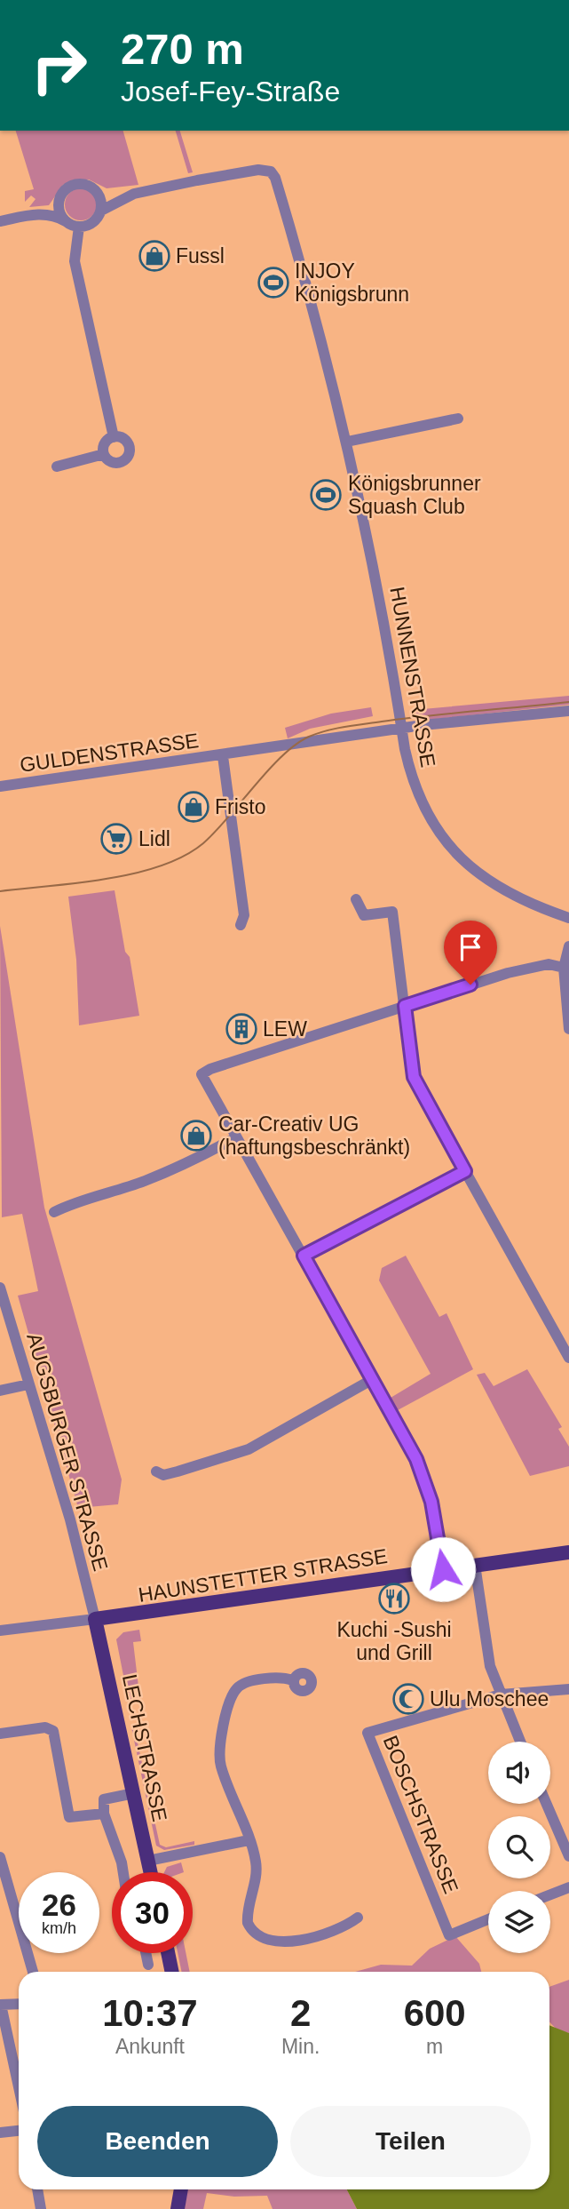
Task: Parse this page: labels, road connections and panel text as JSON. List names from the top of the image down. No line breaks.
{"streets":{"main road":["HAUNSTETTER STRASSE","LECHSTRASSE"],"street":["HUNNENSTRASSE","GULDENSTRASSE","AUGSBURGER STRASSE","BOSCHSTRASSE"]},"crossings":[["HUNNENSTRASSE","GULDENSTRASSE"],["AUGSBURGER STRASSE","HAUNSTETTER STRASSE"],["AUGSBURGER STRASSE","LECHSTRASSE"],["HAUNSTETTER STRASSE","LECHSTRASSE"]],"places":{"shop":["Fussl","Fristo","Car-Creativ UG (haftungsbeschränkt)"],"sports":["INJOY Königsbrunn","Königsbrunner Squash Club"],"supermarket":["Lidl"],"building":["LEW"],"restaurant":["Kuchi -Sushi und Grill"],"mosque":["Ulu Moschee"]},"page":{"turn":["270 m","Josef-Fey-Straße"],"speed":"26 km/h","limit":"30","eta":["10:37","Ankunft","2","Min.","600","m"],"buttons":["Beenden","Teilen"]}}
